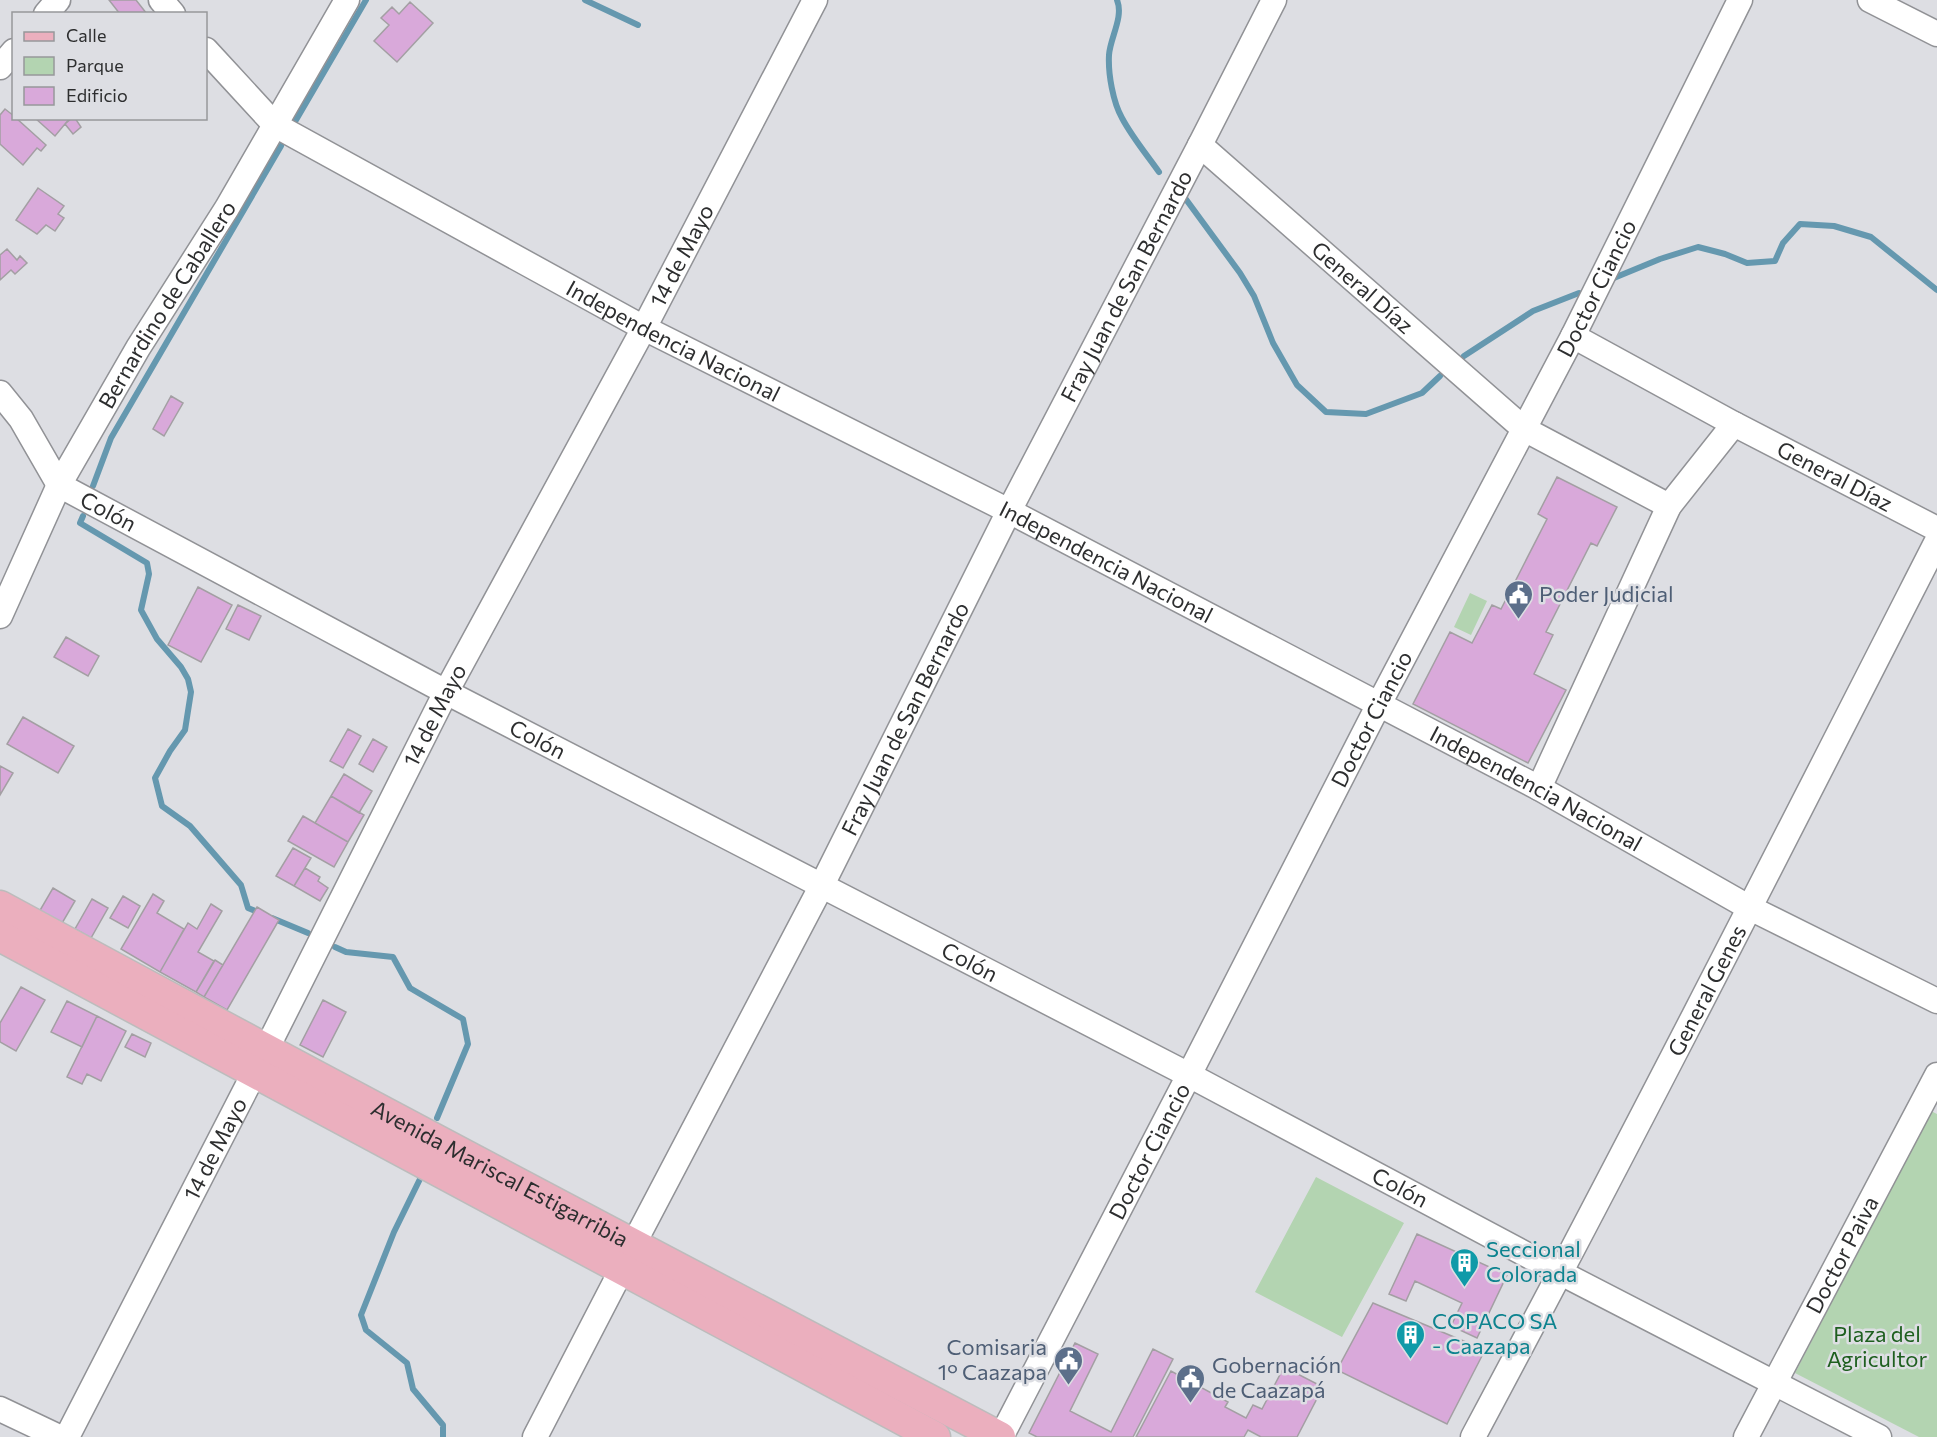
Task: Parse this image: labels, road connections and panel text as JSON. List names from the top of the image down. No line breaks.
{"streets":{"main road":["Avenida Mariscal Estigarribia"],"street":["14 de Mayo","Fray Juan de San Bernardo","General Díaz","Doctor Ciancio","Bernardino de Caballero","Independencia Nacional","Colón","General Genes","Doctor Paiva"]},"crossings":[["14 de Mayo","Independencia Nacional"],["14 de Mayo","Colón"],["14 de Mayo","Avenida Mariscal Estigarribia"],["Fray Juan de San Bernardo","General Díaz"],["Fray Juan de San Bernardo","Independencia Nacional"],["Fray Juan de San Bernardo","Colón"],["Fray Juan de San Bernardo","Avenida Mariscal Estigarribia"],["General Díaz","Doctor Ciancio"],["Doctor Ciancio","Independencia Nacional"],["Doctor Ciancio","Colón"],["Doctor Ciancio","Avenida Mariscal Estigarribia"],["Bernardino de Caballero","Independencia Nacional"],["Bernardino de Caballero","Colón"],["Independencia Nacional","General Genes"],["Colón","General Genes"],["Colón","Doctor Paiva"]],"parks":["Plaza del Agricultor"],"places":{"public building":["Poder Judicial","Comisaria 1° Caazapa","Gobernación de Caazapá"],"building":["Seccional Colorada","COPACO SA - Caazapa"]},"legend":["Calle","Parque","Edificio"]}
